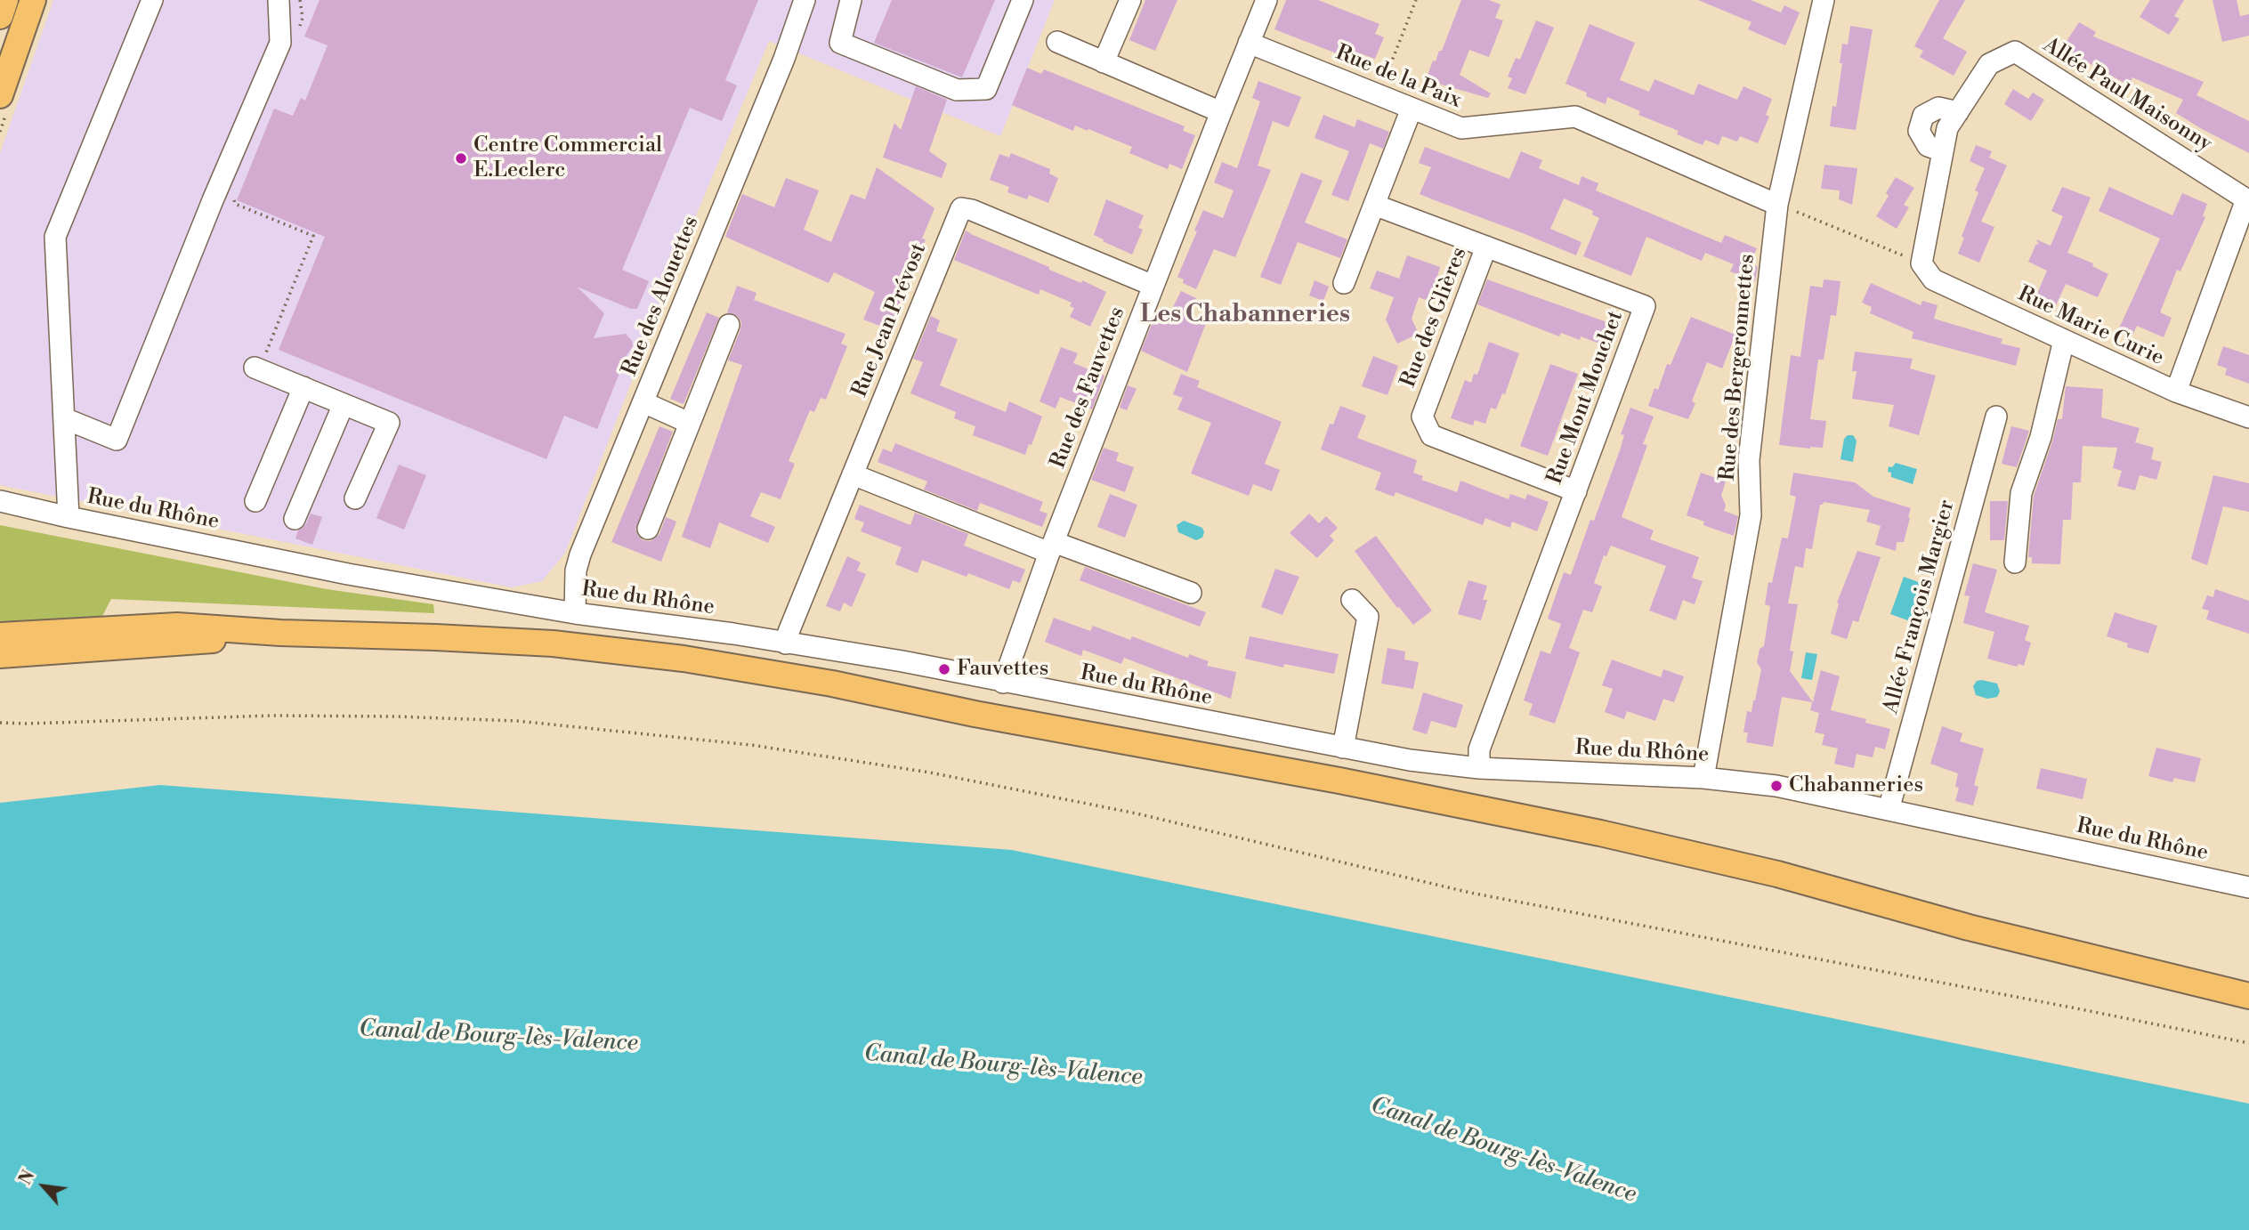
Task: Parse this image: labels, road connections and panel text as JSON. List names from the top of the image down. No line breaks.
{"streets":{"street":["Rue de la Paix","Allée Paul Maisonny","Rue des Alouettes","Rue des Glières","Rue Jean Prévost","Rue Marie Curie","Rue des Bergeronnettes","Rue des Fauvettes","Rue Mont Mouchet","Rue du Rhône","Allée François Margier"]},"crossings":[["Rue de la Paix","Rue des Bergeronnettes"],["Rue de la Paix","Rue des Fauvettes"],["Allée Paul Maisonny","Rue Marie Curie"],["Rue des Alouettes","Rue du Rhône"],["Rue des Glières","Rue Mont Mouchet"],["Rue Jean Prévost","Rue des Fauvettes"],["Rue Jean Prévost","Rue du Rhône"],["Rue des Bergeronnettes","Rue du Rhône"],["Rue des Fauvettes","Rue du Rhône"],["Rue Mont Mouchet","Rue du Rhône"],["Rue du Rhône","Allée François Margier"]],"districts":["Les Chabanneries"],"water":["Canal de Bourg-lès-Valence"],"places":["Centre Commercial E.Leclerc","Fauvettes","Chabanneries"],"north":"top left"}
